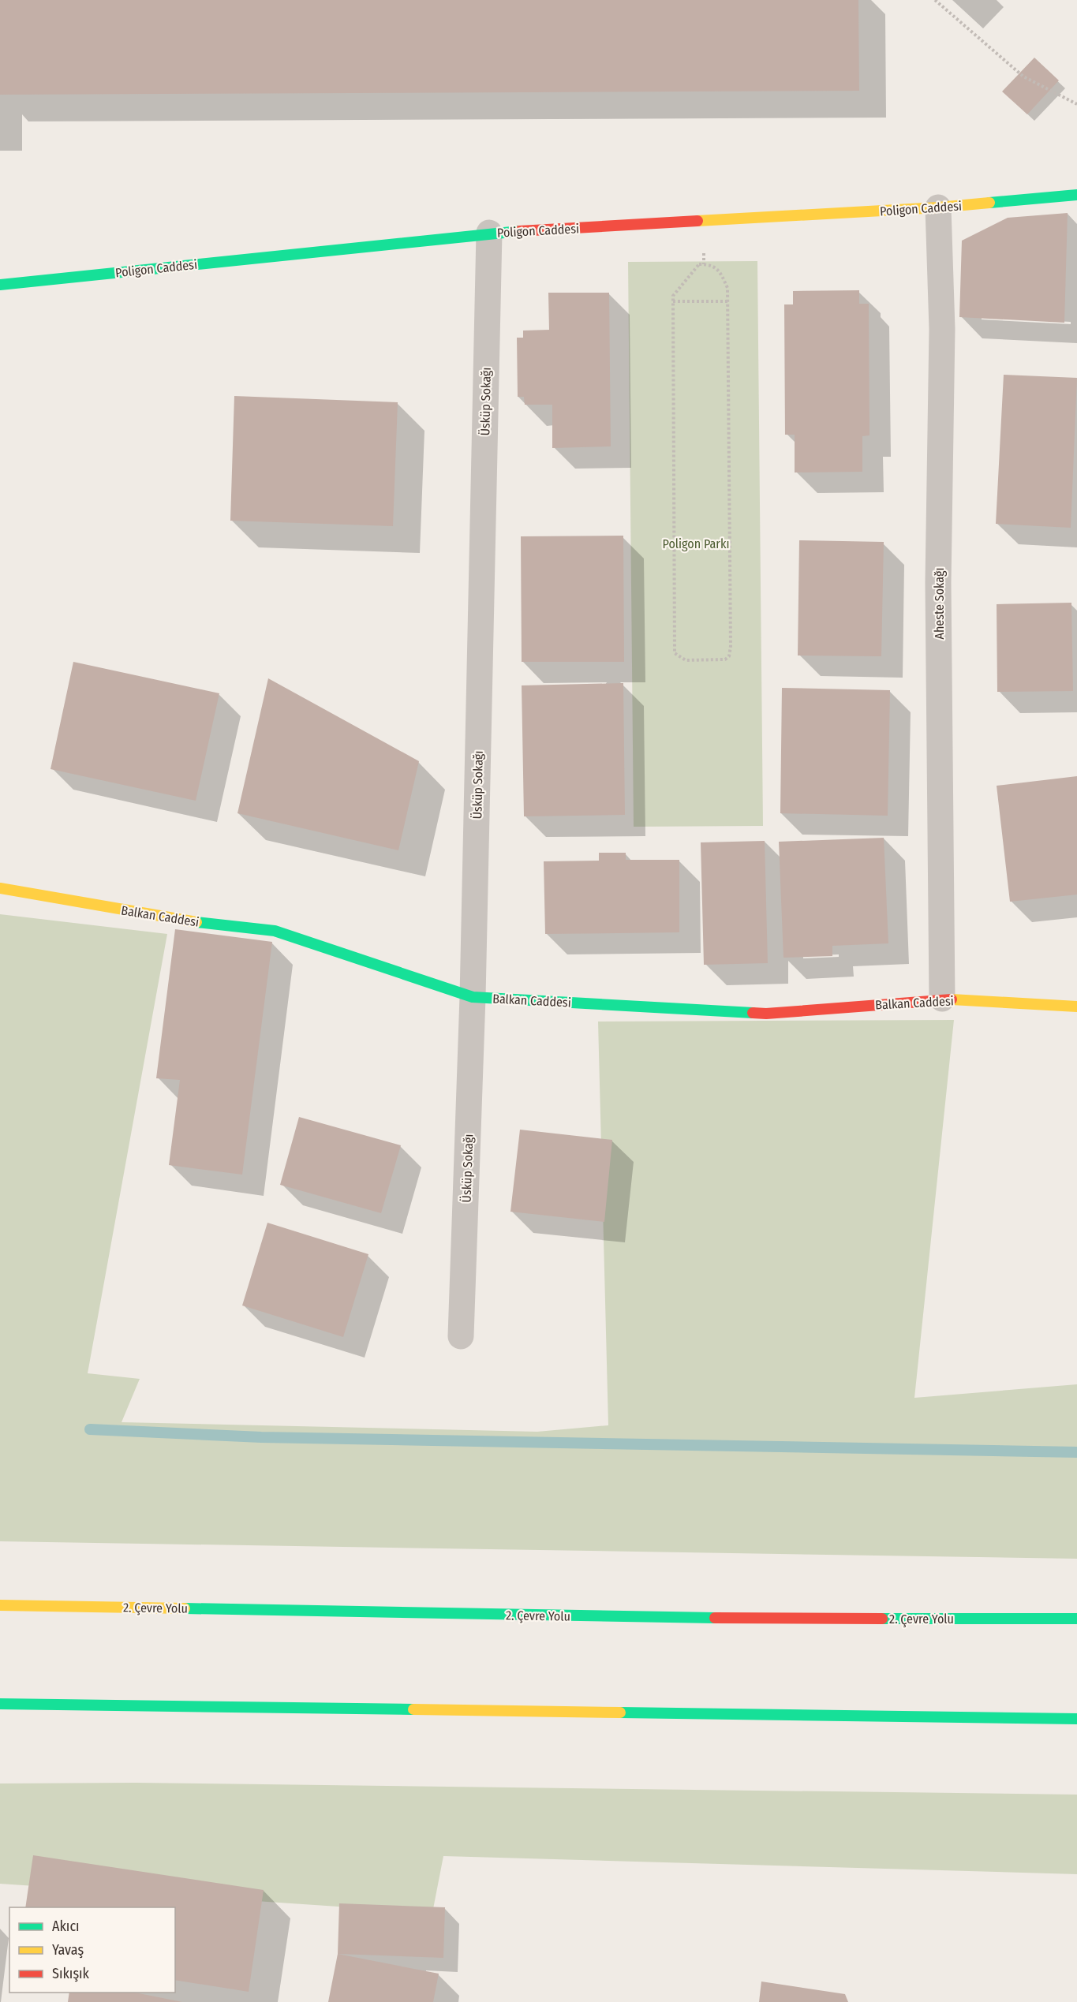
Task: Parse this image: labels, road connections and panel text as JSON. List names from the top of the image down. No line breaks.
{"streets":{"main road":["Poligon Caddesi","Balkan Caddesi","2. Çevre Yolu"],"street":["Üsküp Sokağı","Aheste Sokağı"]},"crossings":[["Poligon Caddesi","Üsküp Sokağı"],["Poligon Caddesi","Aheste Sokağı"],["Üsküp Sokağı","Balkan Caddesi"],["Aheste Sokağı","Balkan Caddesi"]],"parks":["Poligon Parkı"],"legend":["Akıcı","Yavaş","Sıkışık"]}
